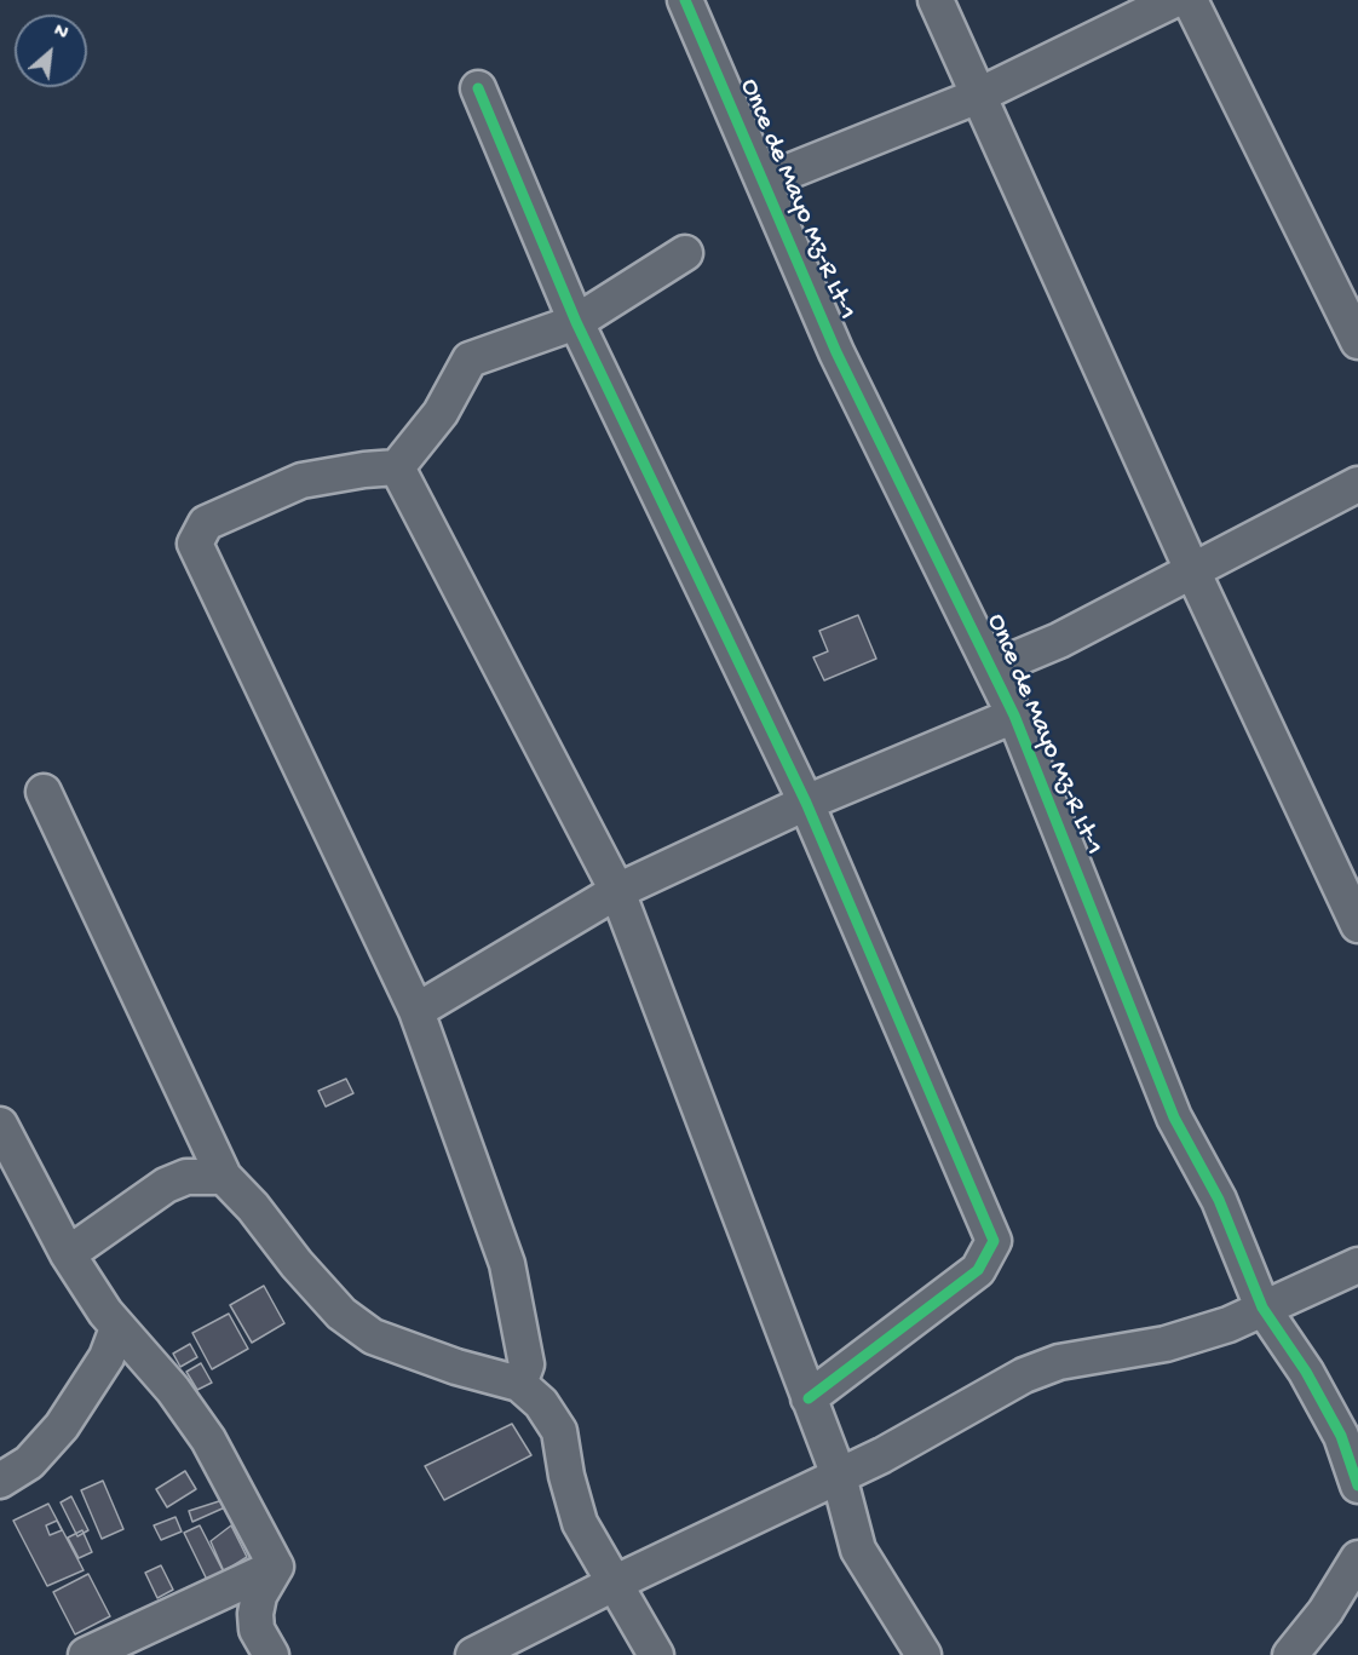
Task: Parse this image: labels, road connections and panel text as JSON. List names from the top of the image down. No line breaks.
{"streets":{"street":["Once de Mayo Mz-R Lt-1"]},"north":"top right"}
